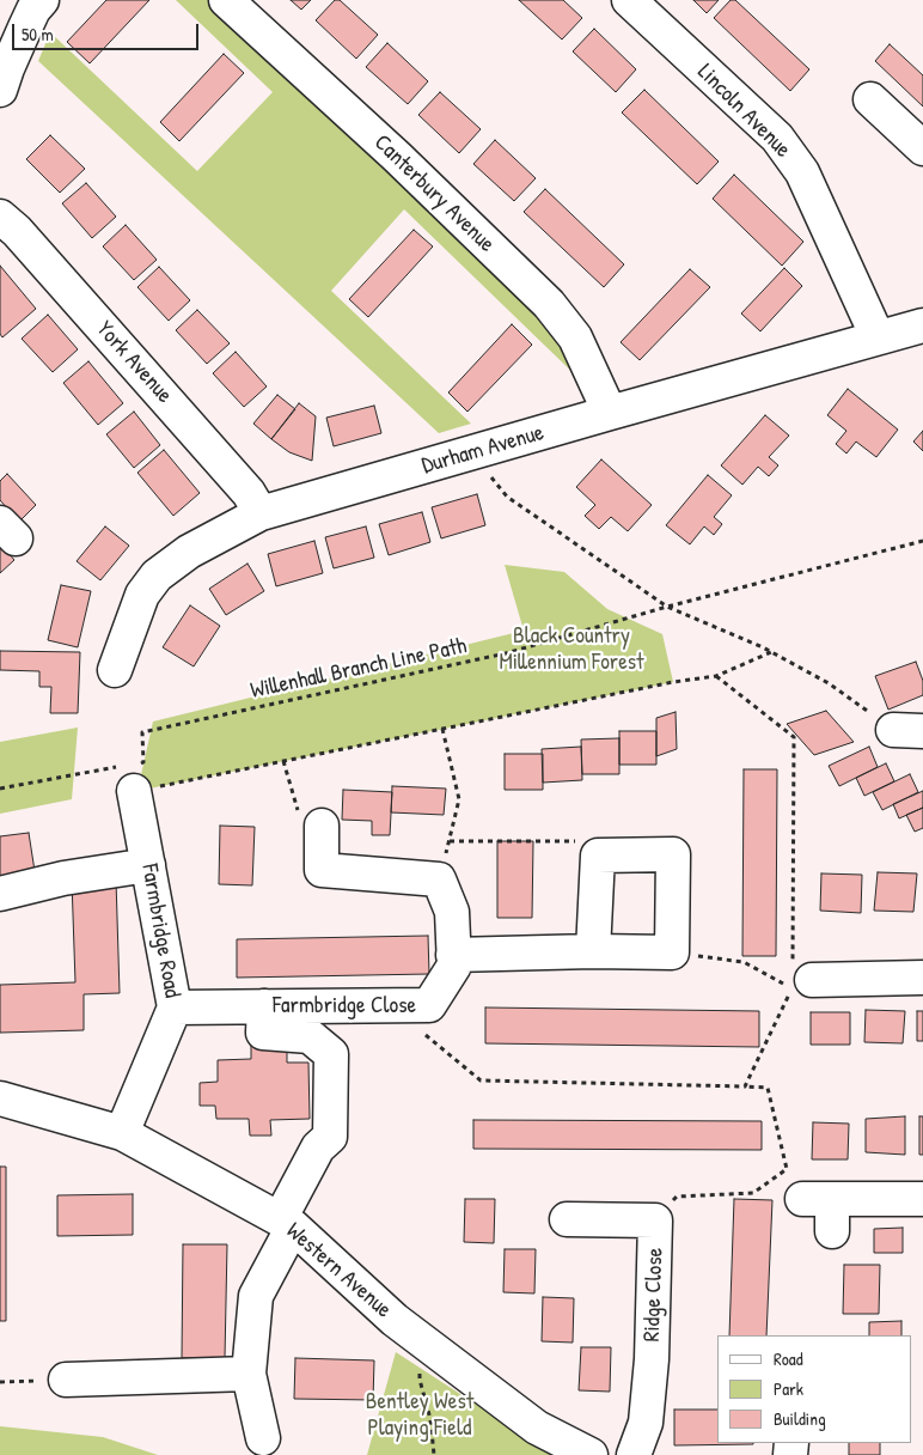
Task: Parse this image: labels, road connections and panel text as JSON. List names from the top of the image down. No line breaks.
{"streets":{"street":["Lincoln Avenue","Canterbury Avenue","York Avenue","Durham Avenue","Farmbridge Road","Farmbridge Close","Western Avenue","Ridge Close"],"path":["Willenhall Branch Line Path"]},"crossings":[["Lincoln Avenue","Durham Avenue"],["Canterbury Avenue","Durham Avenue"],["York Avenue","Durham Avenue"],["Willenhall Branch Line Path","Farmbridge Road"],["Farmbridge Road","Farmbridge Close"],["Farmbridge Road","Western Avenue"]],"parks":["Black Country Millennium Forest","Bentley West Playing Field"],"legend":["Road","Park","Building"],"scale_bar":"50 m"}
